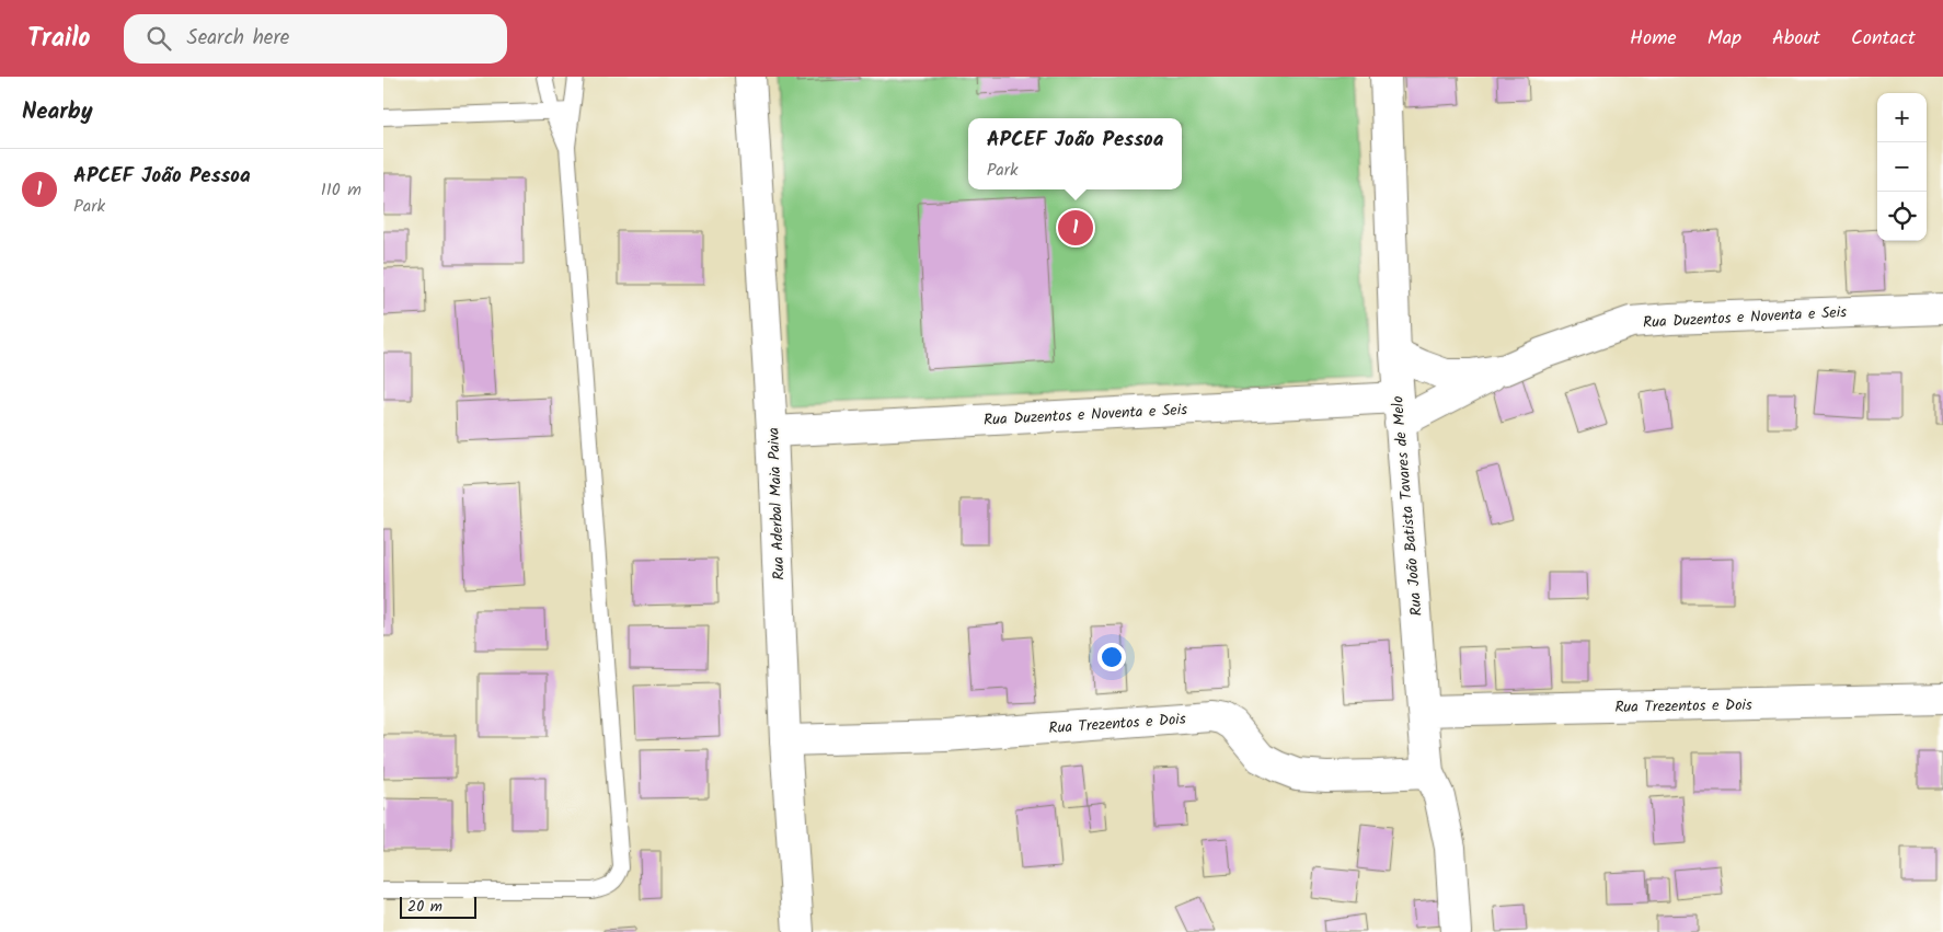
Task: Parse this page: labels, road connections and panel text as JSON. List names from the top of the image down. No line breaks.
{"streets":{"street":["Rua Duzentos e Noventa e Seis","Rua Aderbal Maia Paiva","Rua João Batista Tavares de Melo","Rua Trezentos e Dois"]},"crossings":[["Rua Duzentos e Noventa e Seis","Rua Aderbal Maia Paiva"],["Rua Duzentos e Noventa e Seis","Rua João Batista Tavares de Melo"],["Rua Aderbal Maia Paiva","Rua Trezentos e Dois"],["Rua João Batista Tavares de Melo","Rua Trezentos e Dois"]],"scale_bar":"20 m","page":{"header":"Trailo","search":"Search here","nav":["Home","Map","About","Contact"],"heading":"Nearby","map_buttons":["+","−"],"popup":["APCEF João Pessoa","Park"],"list":[{"mark":"1","name":"APCEF João Pessoa","note":"Park","value":"110 m"}],"pins":"1","scale":"20 m"}}
